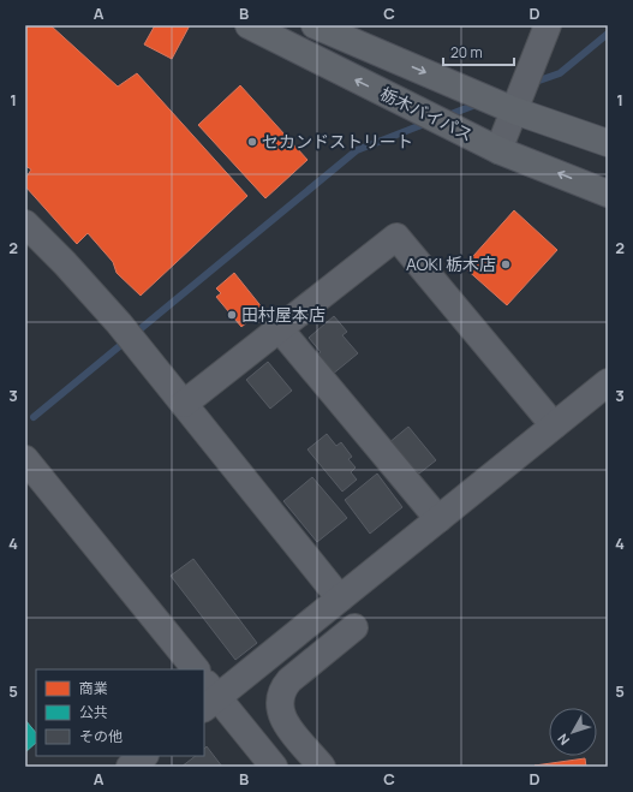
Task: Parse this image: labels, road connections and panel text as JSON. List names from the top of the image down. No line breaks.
{"streets":{"main road":["栃木バイパス"]},"places":["セカンドストリート","AOKI 栃木店","田村屋本店"],"legend":["商業","公共","その他"],"scale_bar":"20 m","north":"bottom left","grid":{"columns":["A","B","C","D"],"rows":["1","2","3","4","5"]}}
